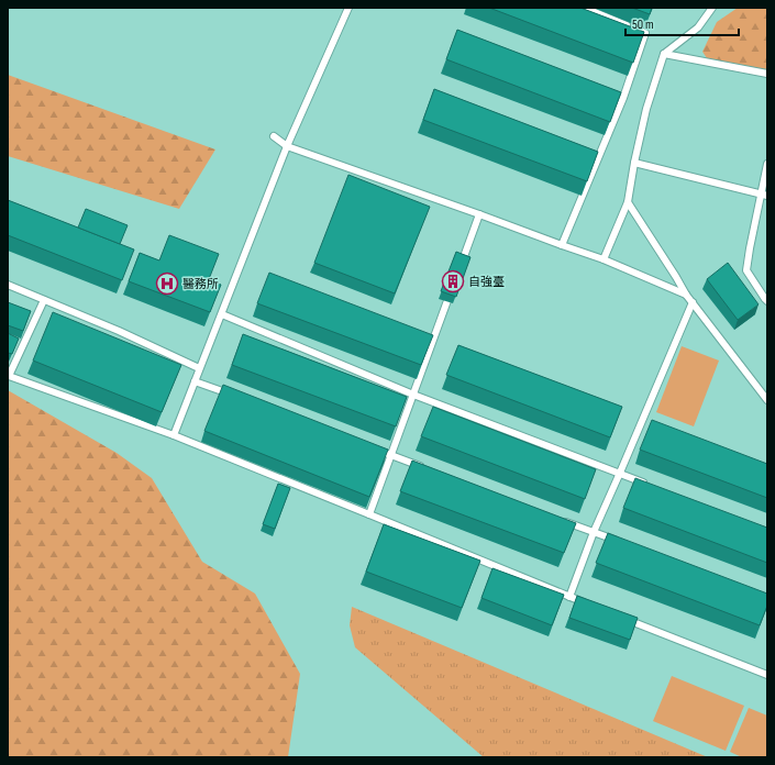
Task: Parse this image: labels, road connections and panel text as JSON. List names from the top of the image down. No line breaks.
{"places":{"building":["自強臺"],"hospital":["醫務所"]},"scale_bar":"50 m"}
